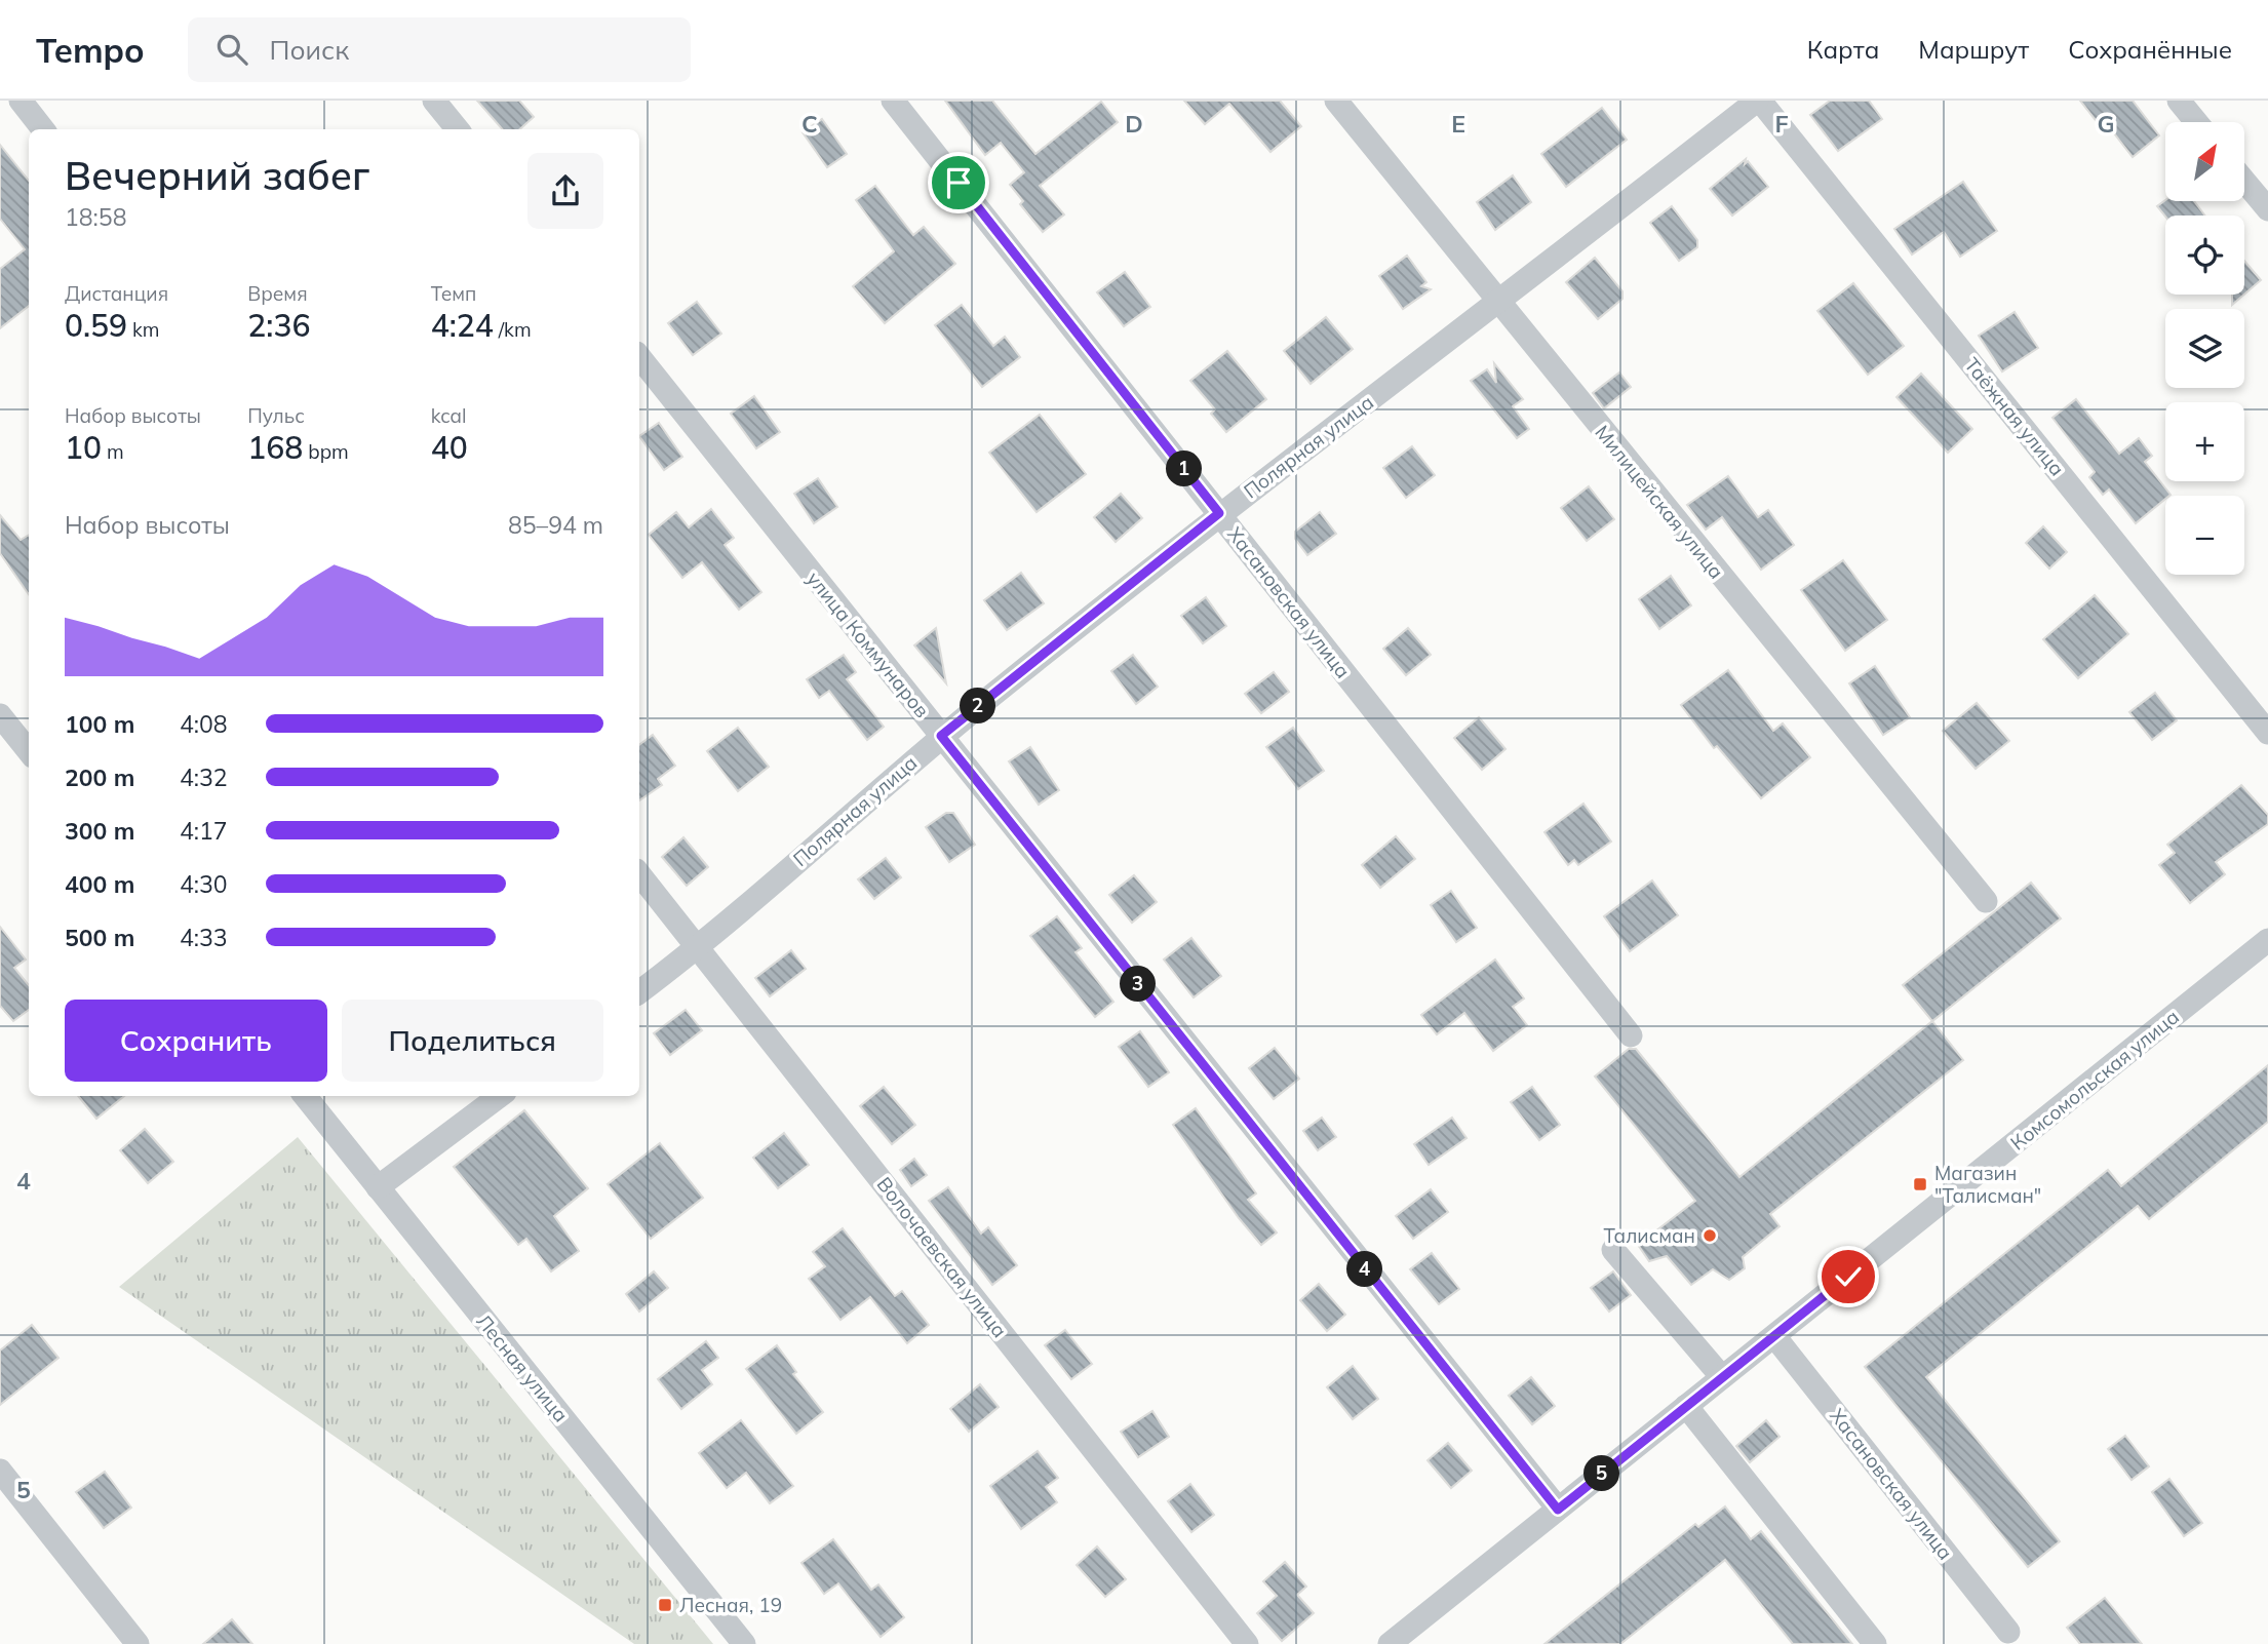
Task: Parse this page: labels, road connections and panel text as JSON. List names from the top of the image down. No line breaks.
{"streets":{"street":["Таёжная улица","Полярная улица","Милицейская улица","Хасановская улица","улица Коммунаров","Комсомольская улица","Волочаевская улица","Лесная улица"]},"crossings":[["Таёжная улица","Полярная улица"],["Полярная улица","Милицейская улица"],["Полярная улица","Хасановская улица"],["Полярная улица","улица Коммунаров"],["Полярная улица","Волочаевская улица"],["Хасановская улица","Комсомольская улица"],["улица Коммунаров","Комсомольская улица"]],"places":{"transit":["Магазин \"Талисман\"","Лесная, 19"],"other":["Талисман"]},"north":"top right","page":{"header":"Tempo","search":"Поиск","nav":["Карта","Маршрут","Сохранённые"],"map_buttons":["+","−"],"heading":["Вечерний забег","18:58"],"stats":[["Дистанция","0.59 km"],["Время","2:36"],["Темп","4:24 /km"],["Набор высоты","10 m"],["Пульс","168 bpm"],["kcal","40"]],"pins":["1","2","3","4","5"],"chart":["Набор высоты","85–94 m"],"list":[{"name":"100 m","note":"4:08"},{"name":"200 m","note":"4:32"},{"name":"300 m","note":"4:17"},{"name":"400 m","note":"4:30"},{"name":"500 m","note":"4:33"}],"buttons":["Сохранить","Поделиться"]},"grid":{"columns":["C","D","E","F","G"],"rows":["4","5"]}}
